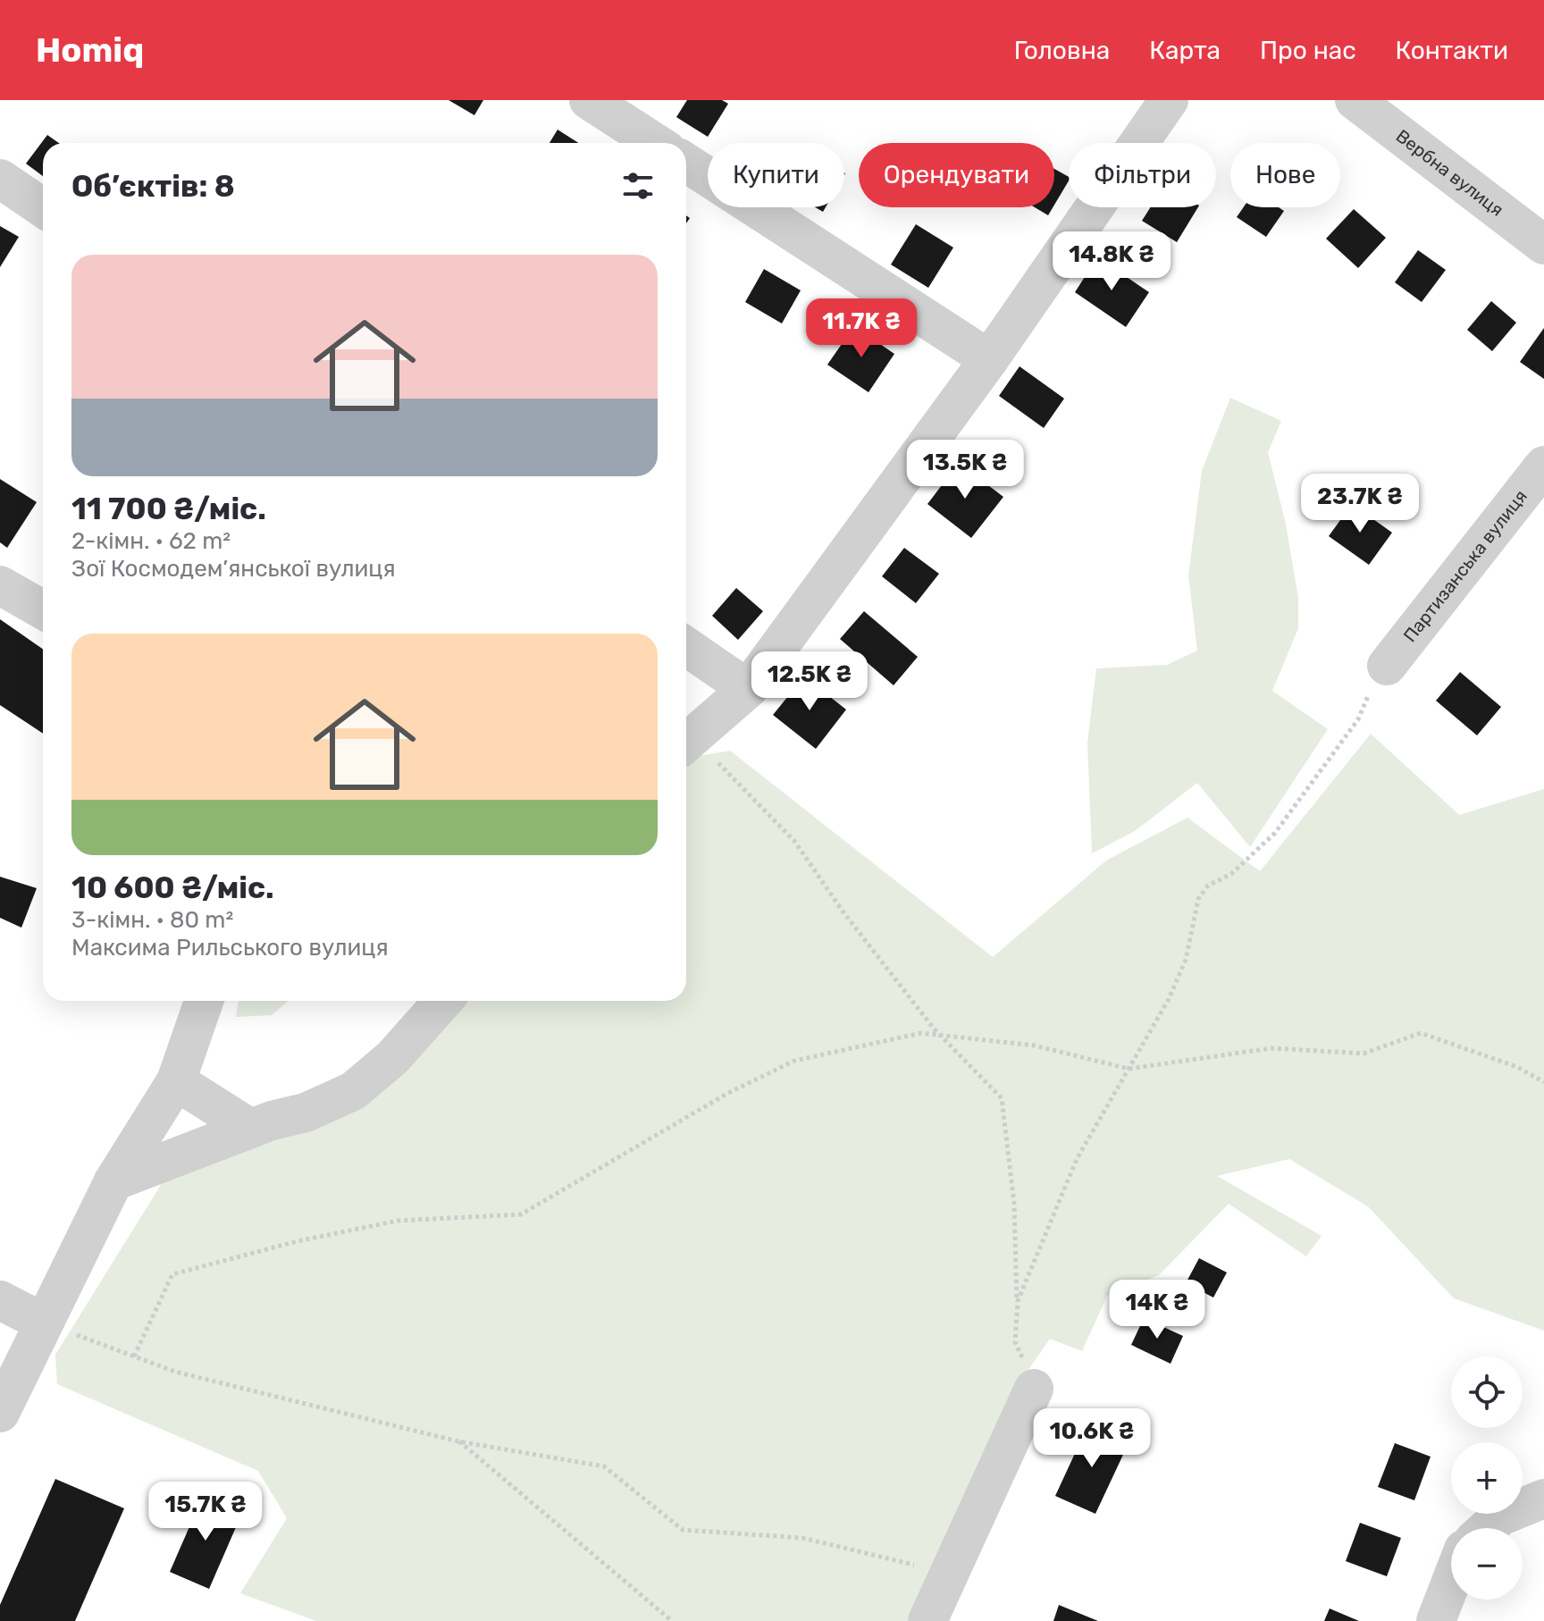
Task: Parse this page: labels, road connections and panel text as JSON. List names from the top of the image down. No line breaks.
{"streets":{"street":["Вербна вулиця","Партизанська вулиця"]},"page":{"header":"Homiq","nav":["Головна","Карта","Про нас","Контакти"],"chip":["Купити","Орендувати","Фільтри","Нове"],"heading":"Об’єктів: 8","list":[{"name":"11 700 ₴/міс.","note":"2-кімн. · 62 m² · Зої Космодем’янської вулиця"},{"name":"10 600 ₴/міс.","note":"3-кімн. · 80 m² · Максима Рильського вулиця"}],"price":["14.8K ₴","11.7K ₴","13.5K ₴","23.7K ₴","12.5K ₴","14K ₴","10.6K ₴","15.7K ₴"],"map_buttons":["+","−"]}}
